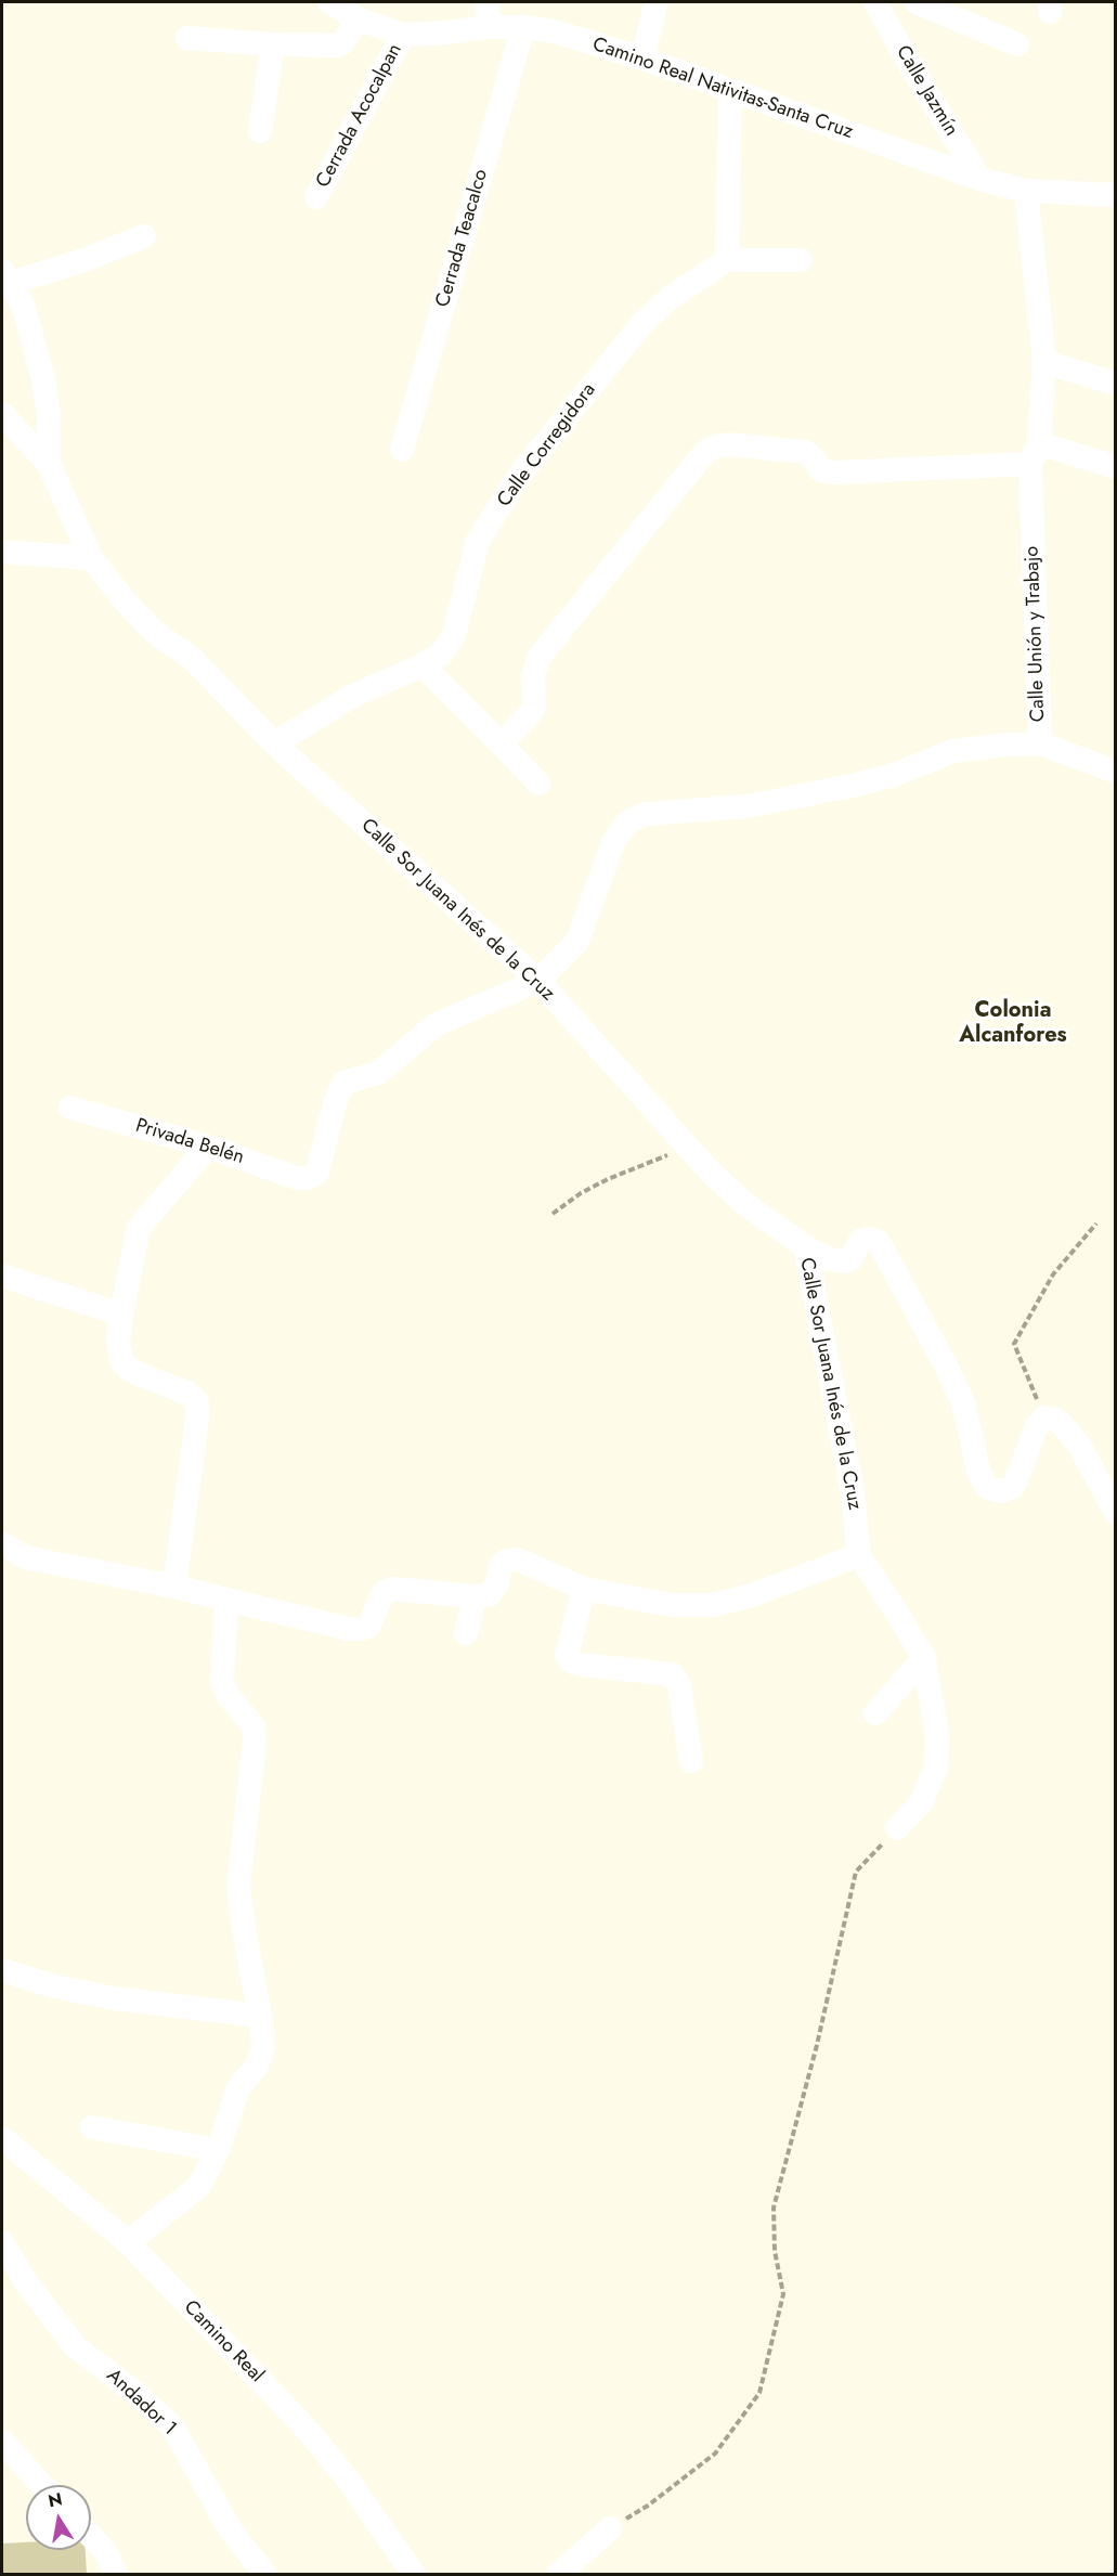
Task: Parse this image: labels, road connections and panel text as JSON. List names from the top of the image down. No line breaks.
{"streets":{"street":["Camino Real Nativitas-Santa Cruz","Calle Jazmín","Cerrada Acocalpan","Cerrada Teacalco","Calle Corregidora","Calle Unión y Trabajo","Calle Sor Juana Inés de la Cruz","Privada Belén","Camino Real","Andador 1"]},"crossings":[["Camino Real Nativitas-Santa Cruz","Calle Jazmín"],["Camino Real Nativitas-Santa Cruz","Cerrada Acocalpan"],["Camino Real Nativitas-Santa Cruz","Cerrada Teacalco"],["Camino Real Nativitas-Santa Cruz","Calle Unión y Trabajo"],["Calle Corregidora","Calle Sor Juana Inés de la Cruz"],["Calle Unión y Trabajo","Calle Sor Juana Inés de la Cruz"],["Calle Unión y Trabajo","Privada Belén"],["Calle Sor Juana Inés de la Cruz","Privada Belén"]],"districts":["Colonia Alcanfores"],"north":"top"}
